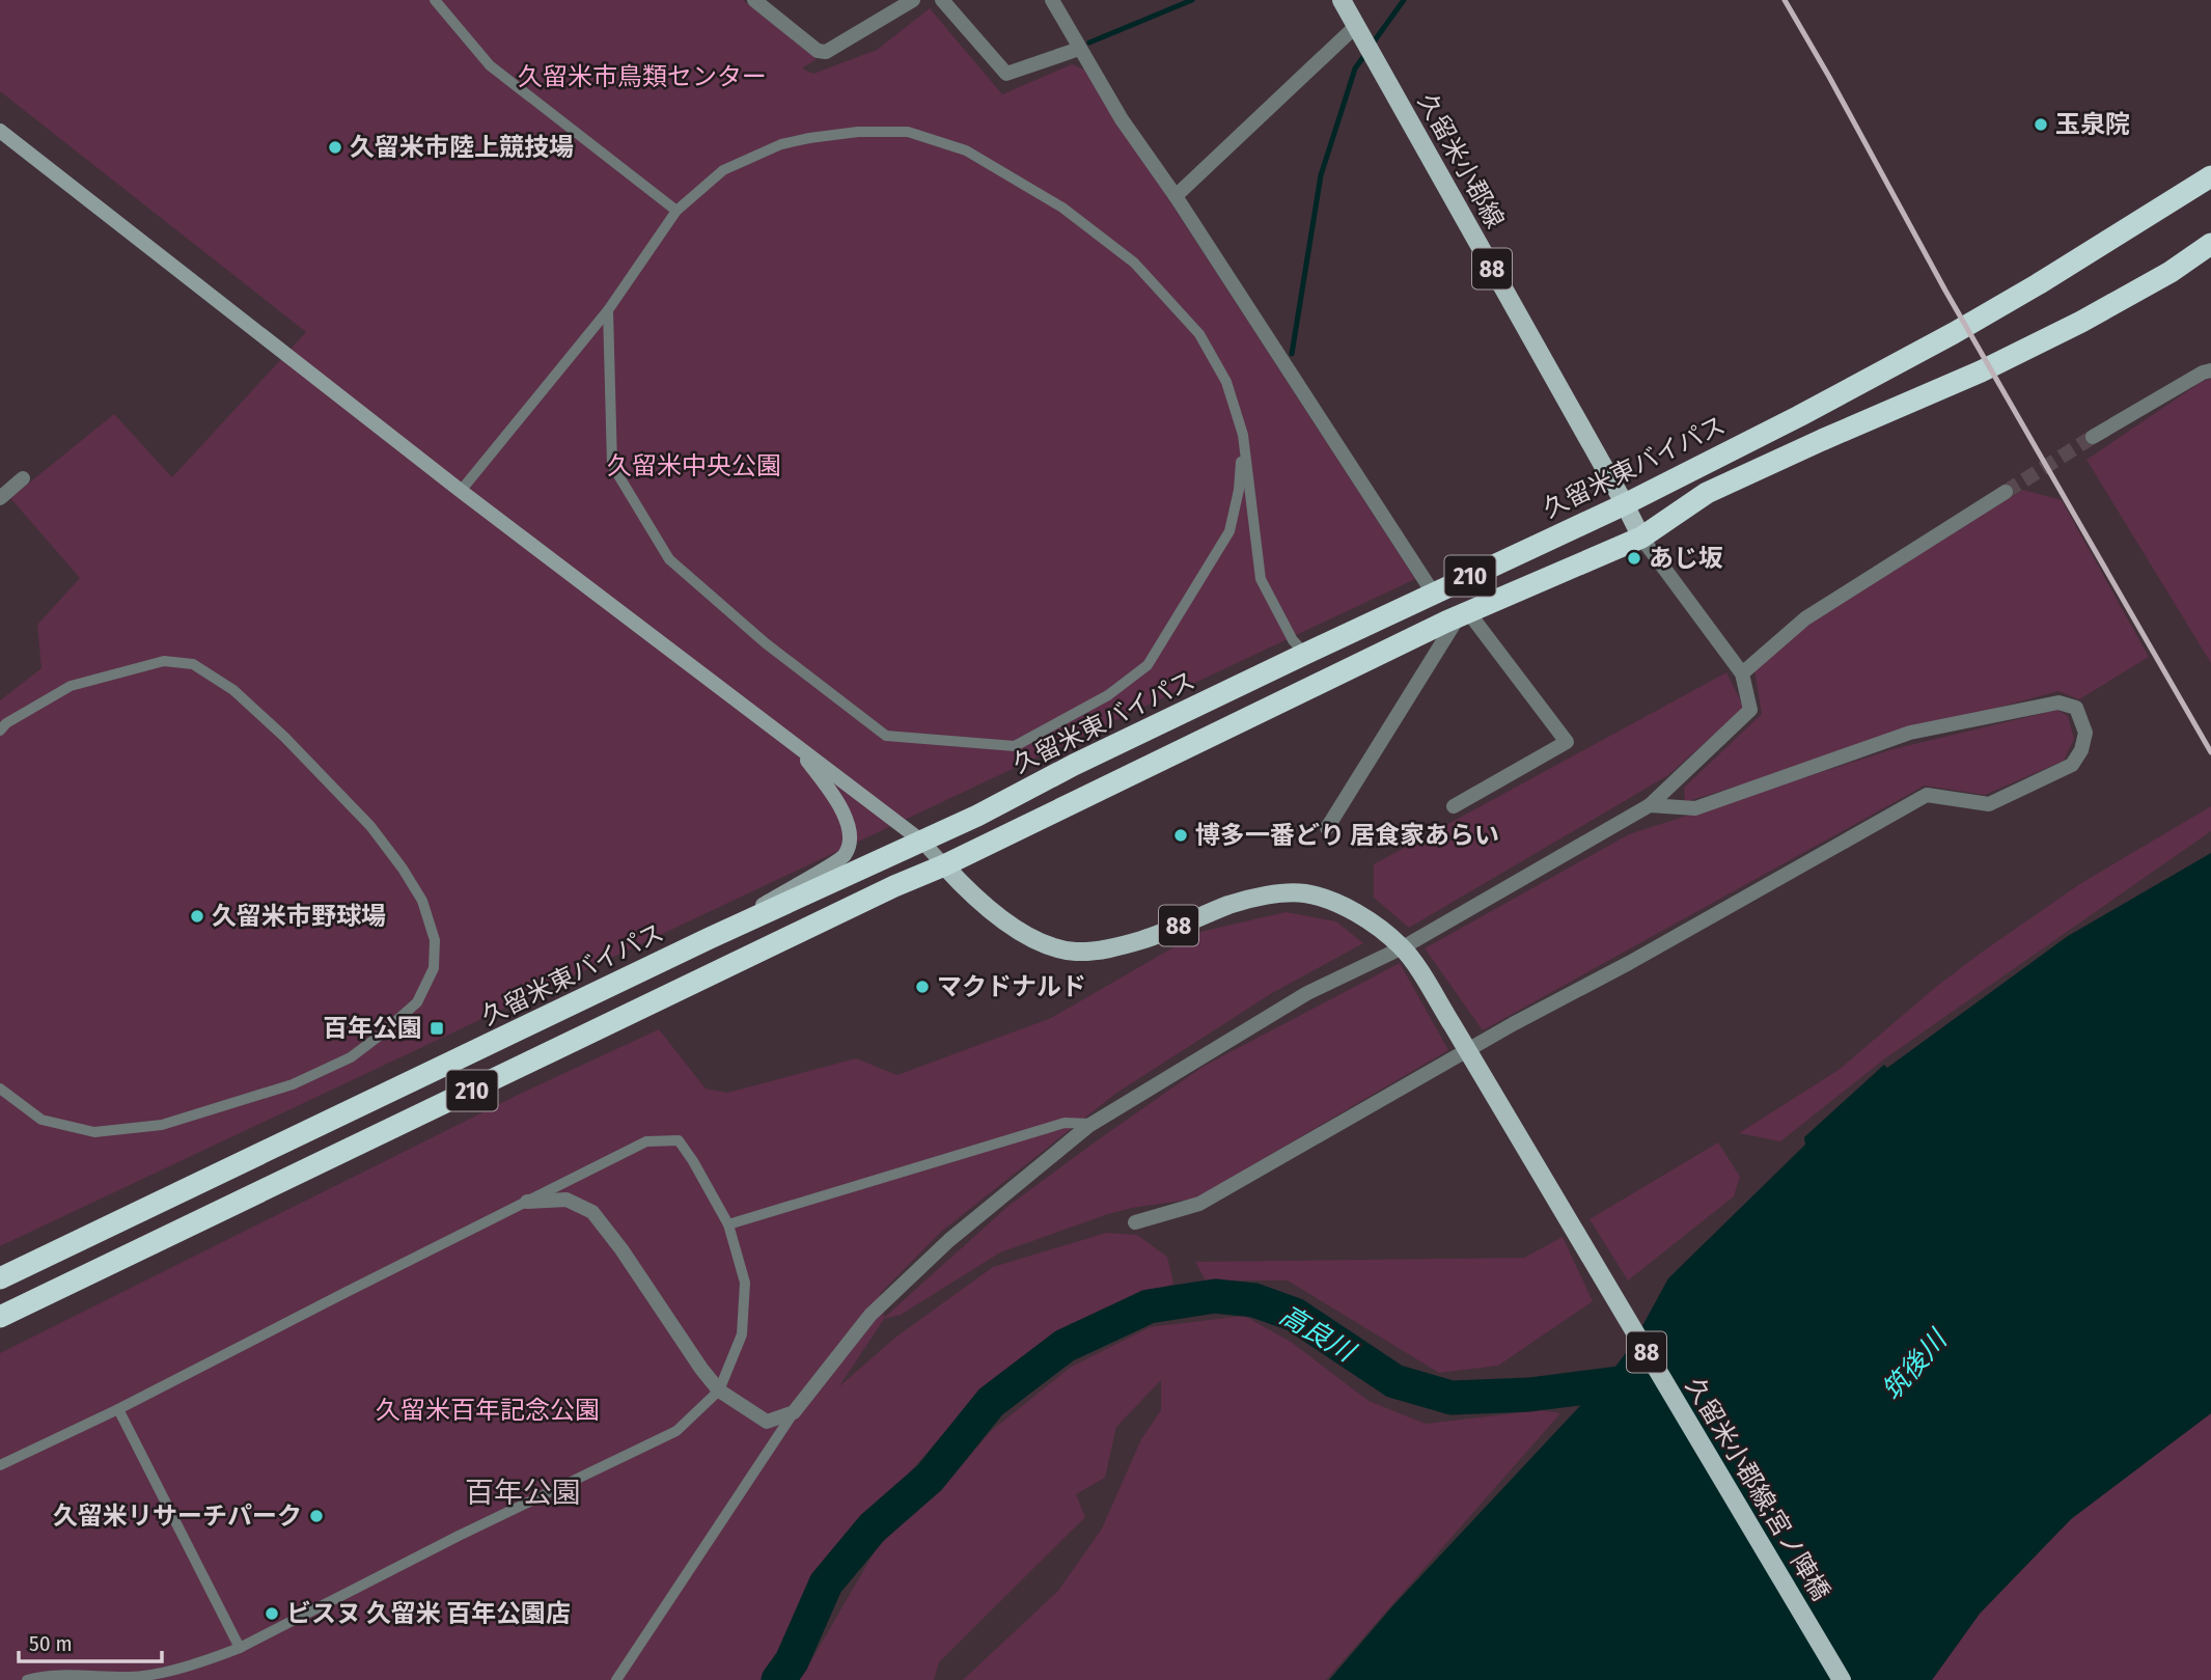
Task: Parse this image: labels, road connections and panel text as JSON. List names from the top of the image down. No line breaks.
{"streets":{"highway":["久留米東バイパス","210"],"main road":["久留米小郡線","88","久留米小郡線;宮ノ陣橋"]},"crossings":[["久留米小郡線","久留米東バイパス"],["久留米小郡線","210"],["88","210"],["88","久留米小郡線;宮ノ陣橋"]],"districts":["百年公園"],"water":["高良川","筑後川"],"parks":["久留米市鳥類センター","久留米中央公園","久留米百年記念公園"],"places":{"other":["玉泉院","久留米市陸上競技場","あじ坂","博多一番どり 居食家あらい","久留米市野球場","マクドナルド","久留米リサーチパーク","ビスヌ 久留米 百年公園店"],"transit":["百年公園"]},"scale_bar":"50 m"}
